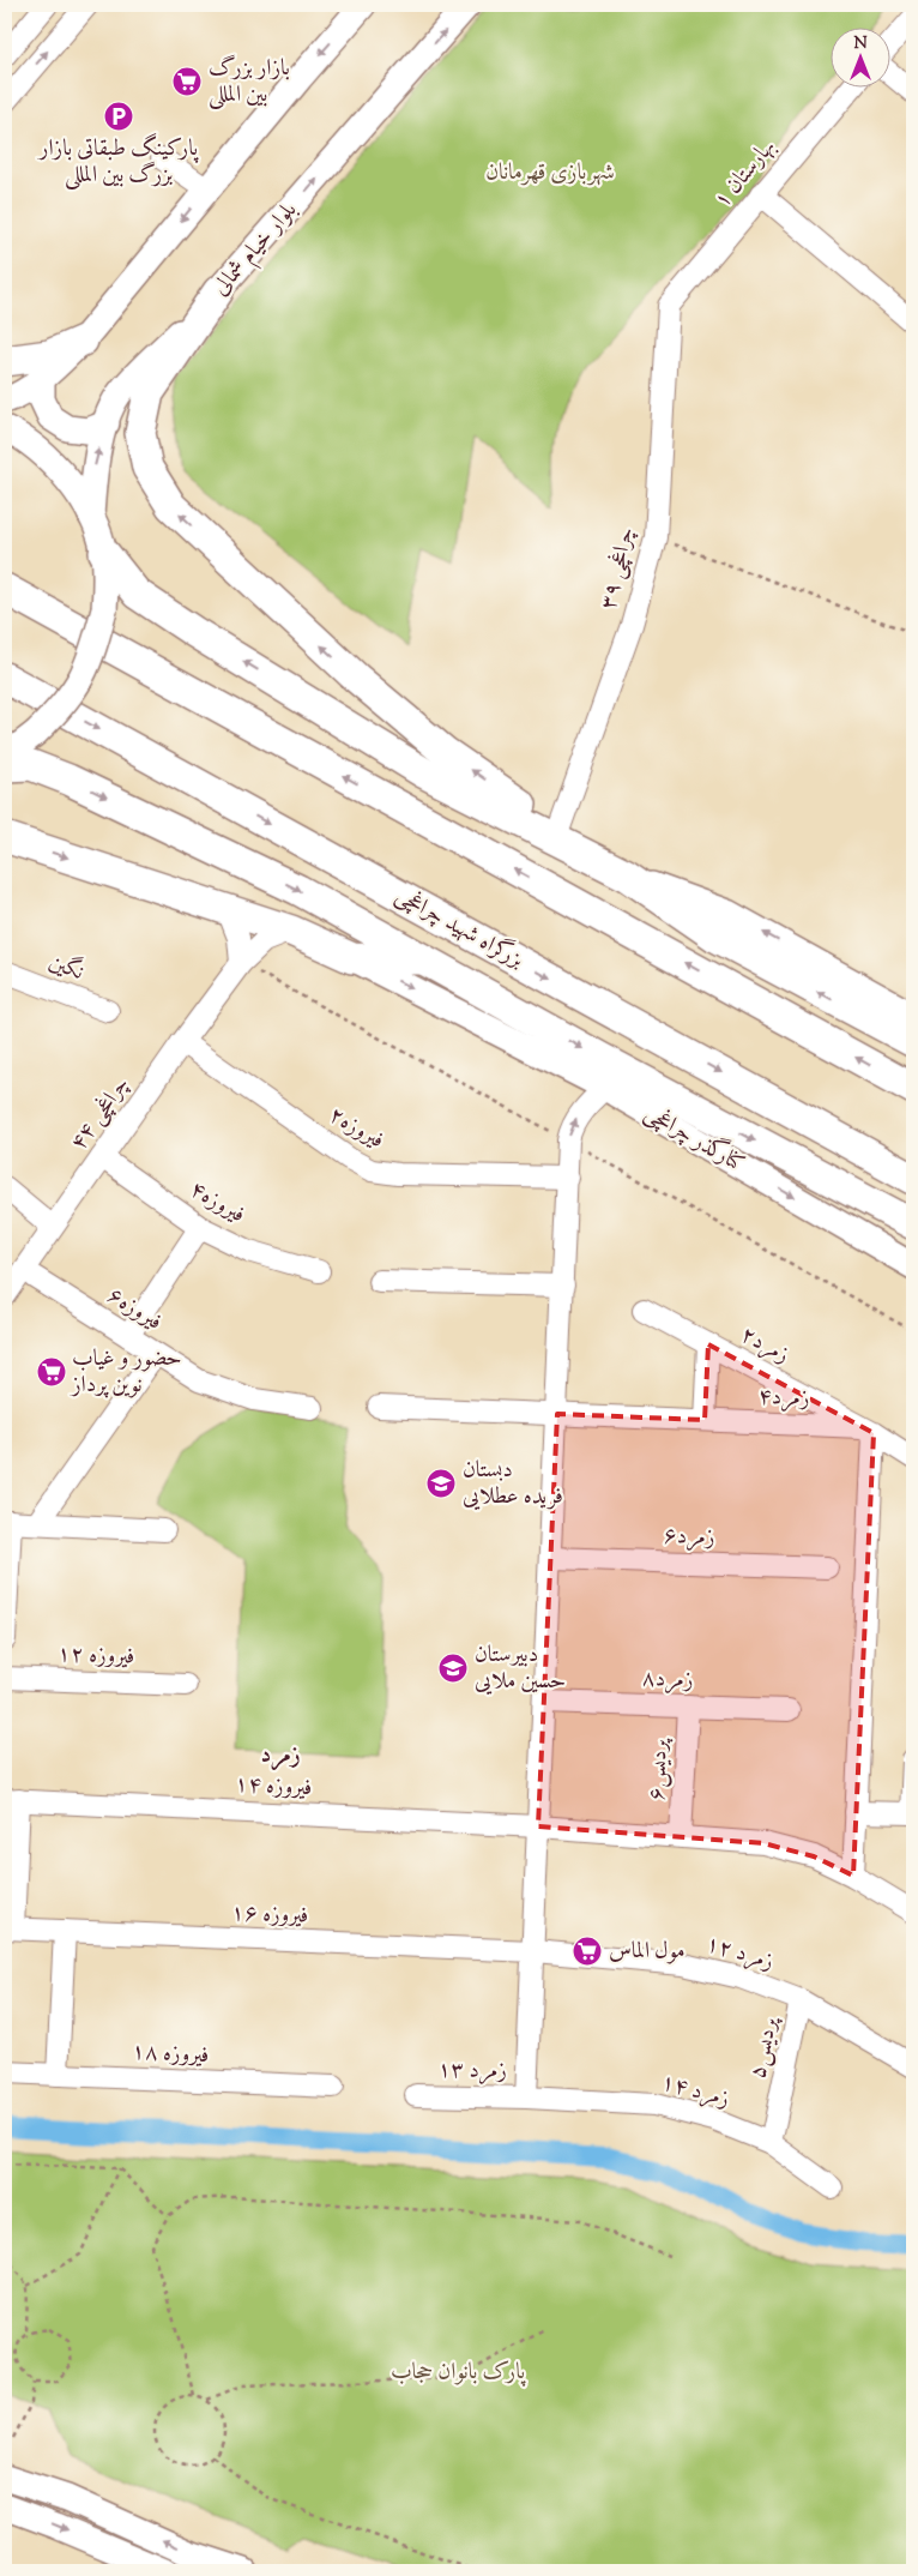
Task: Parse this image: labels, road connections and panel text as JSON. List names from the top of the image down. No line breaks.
{"streets":{"highway":["بزرگراه شهید چراغچی"],"main road":["بلوار خیام شمالی","کنارگذر چراغچی"],"street":["بهارستان ۱","چراغچی ۳۹","نگین","چراغچی ۴۴","فیروزه۲","فیروزه۴","فیروزه۶","زمرد۲","زمرد۴","زمرد۶","فیروزه ۱۲","زمرد۸","پردیس۶","فیروزه ۱۴","فیروزه ۱۶","زمرد ۱۲","پردیس۵","فیروزه ۱۸","زمرد ۱۳","زمرد ۱۴"]},"crossings":[["بهارستان ۱","چراغچی ۳۹"],["چراغچی ۴۴","فیروزه۲"],["چراغچی ۴۴","فیروزه۴"],["زمرد۲","زمرد۴"],["زمرد۸","پردیس۶"],["پردیس۶","فیروزه ۱۴"],["فیروزه ۱۶","زمرد ۱۲"],["زمرد ۱۲","پردیس۵"],["پردیس۵","زمرد ۱۴"],["زمرد ۱۳","زمرد ۱۴"]],"districts":["زمرد"],"parks":["شهربازی قهرمانان","پارک بانوان حجاب"],"places":{"supermarket":["بازار بزرگ بین المللی","حضور و غیاب نوین پرداز","مول الماس"],"parking":["پارکینگ طبقاتی بازار بزرگ بین المللی"],"school or university":["دبستان فریده عطلایی","دبیرستان حسین ملایی"]},"north":"top"}
